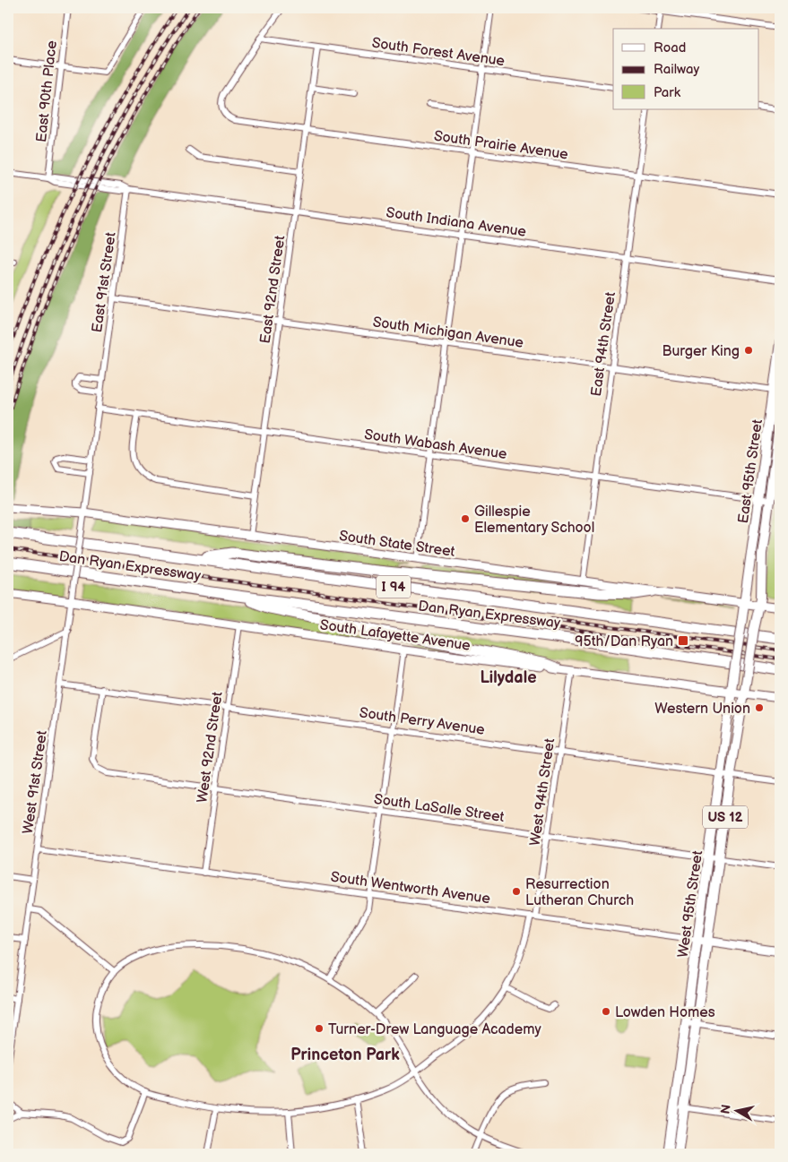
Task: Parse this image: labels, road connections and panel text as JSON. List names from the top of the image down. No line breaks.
{"streets":{"highway":["Dan Ryan Expressway","I 94"],"main road":["East 95th Street","South State Street","South Lafayette Avenue","US 12","South Wentworth Avenue","West 95th Street"],"street":["South Forest Avenue","East 90th Place","South Prairie Avenue","South Indiana Avenue","East 91st Street","East 92nd Street","South Michigan Avenue","East 94th Street","South Wabash Avenue","South Perry Avenue","West 92nd Street","West 91st Street","West 94th Street","South LaSalle Street"]},"crossings":[["South Forest Avenue","South Prairie Avenue"],["South Forest Avenue","East 92nd Street"],["East 90th Place","South Indiana Avenue"],["South Prairie Avenue","East 92nd Street"],["South Prairie Avenue","East 94th Street"],["South Indiana Avenue","East 91st Street"],["South Indiana Avenue","East 92nd Street"],["South Indiana Avenue","East 94th Street"],["East 91st Street","South Michigan Avenue"],["East 91st Street","South Wabash Avenue"],["East 91st Street","South State Street"],["East 91st Street","West 91st Street"],["East 92nd Street","South Michigan Avenue"],["East 92nd Street","South Wabash Avenue"],["East 92nd Street","South State Street"],["South Michigan Avenue","East 94th Street"],["South Michigan Avenue","East 95th Street"],["East 94th Street","South Wabash Avenue"],["East 94th Street","South State Street"],["South Wabash Avenue","East 95th Street"],["East 95th Street","South State Street"],["East 95th Street","West 95th Street"],["South State Street","West 95th Street"],["South Lafayette Avenue","West 92nd Street"],["South Lafayette Avenue","West 91st Street"],["South Lafayette Avenue","West 94th Street"],["South Lafayette Avenue","West 95th Street"],["South Perry Avenue","West 92nd Street"],["South Perry Avenue","West 91st Street"],["South Perry Avenue","West 94th Street"],["South Perry Avenue","South LaSalle Street"],["South Perry Avenue","West 95th Street"],["West 92nd Street","South LaSalle Street"],["West 92nd Street","South Wentworth Avenue"],["West 91st Street","South Wentworth Avenue"],["West 94th Street","South LaSalle Street"],["West 94th Street","South Wentworth Avenue"],["South LaSalle Street","West 95th Street"],["South Wentworth Avenue","West 95th Street"]],"districts":["Lilydale","Princeton Park"],"places":{"other":["Burger King","Gillespie Elementary School","Western Union","Resurrection Lutheran Church","Lowden Homes","Turner-Drew Language Academy"],"transit":["95th/Dan Ryan"]},"legend":["Road","Railway","Park"],"north":"left"}
